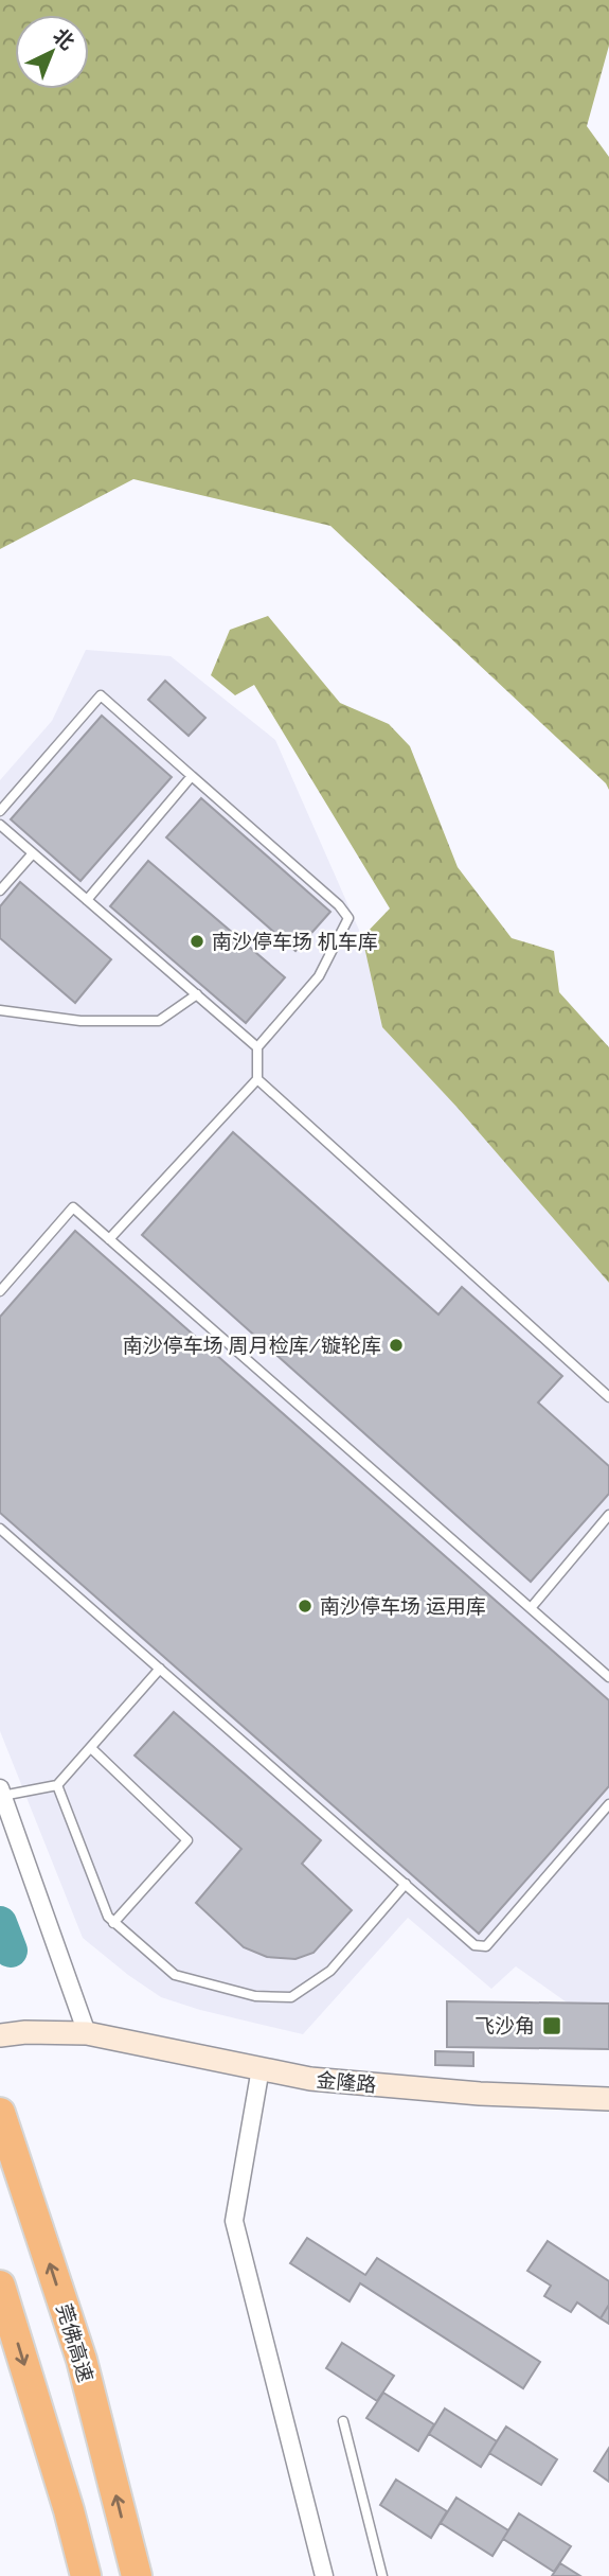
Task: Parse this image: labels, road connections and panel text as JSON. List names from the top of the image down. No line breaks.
{"streets":{"highway":["莞佛高速"],"main road":["金隆路"]},"places":{"other":["南沙停车场 机车库","南沙停车场 周月检库/镟轮库","南沙停车场 运用库"],"transit":["飞沙角"]},"north":"top right"}
